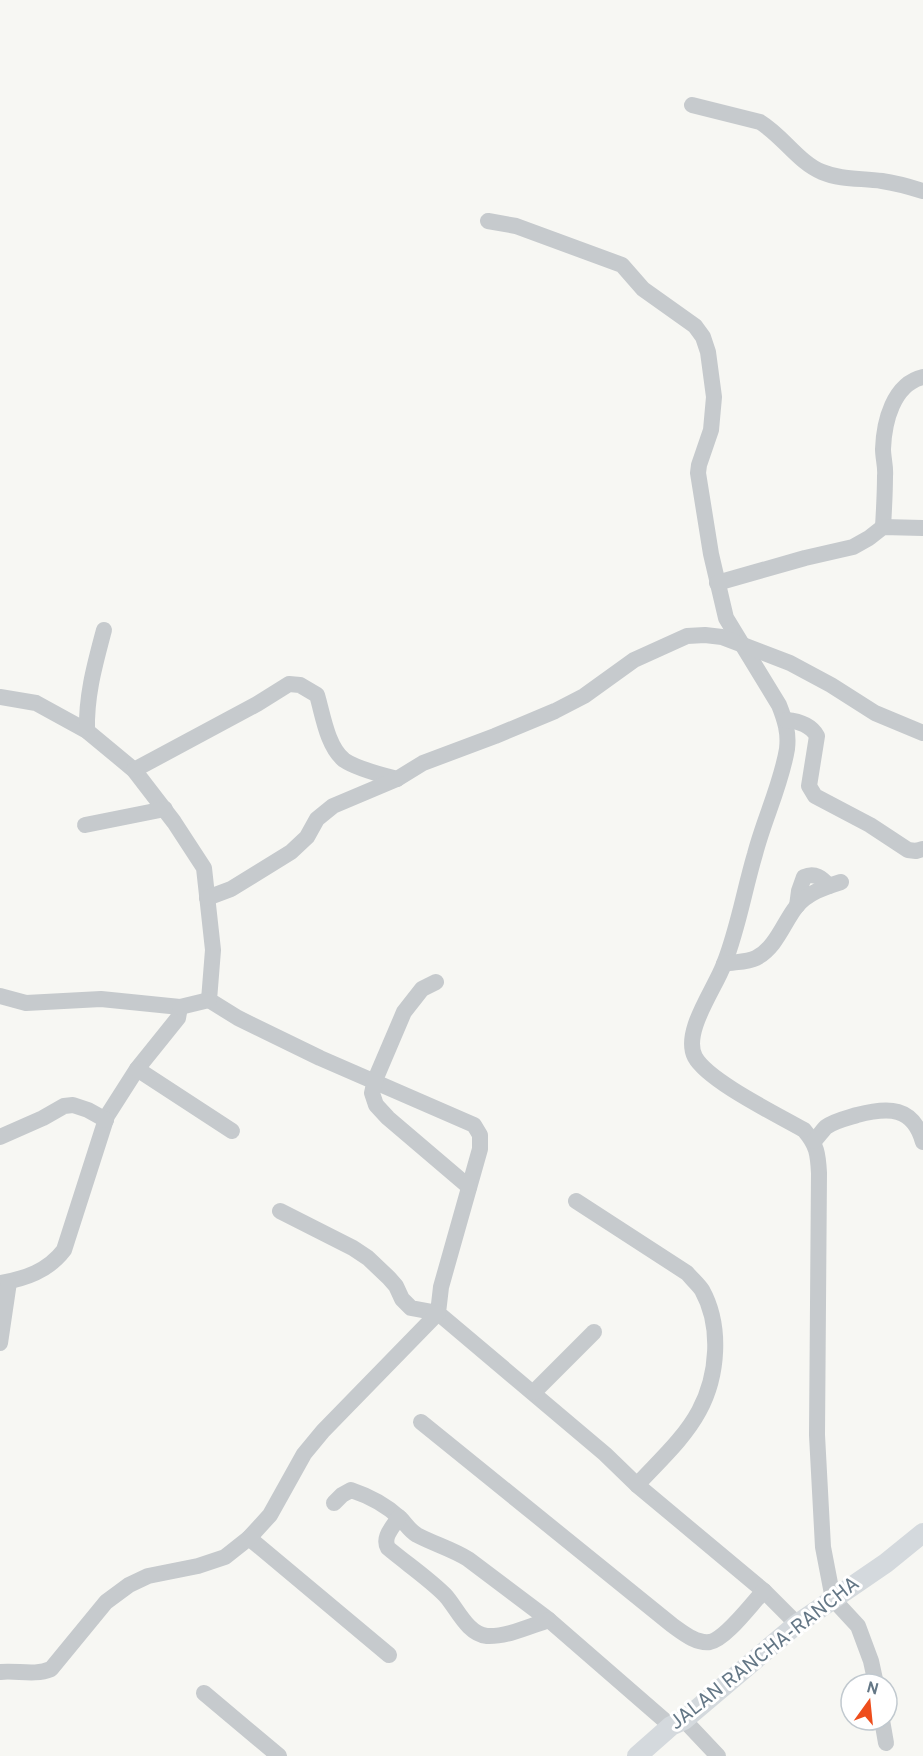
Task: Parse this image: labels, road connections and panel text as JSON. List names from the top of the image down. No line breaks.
{"streets":{"main road":["JALAN RANCHA-RANCHA"]},"north":"top"}
